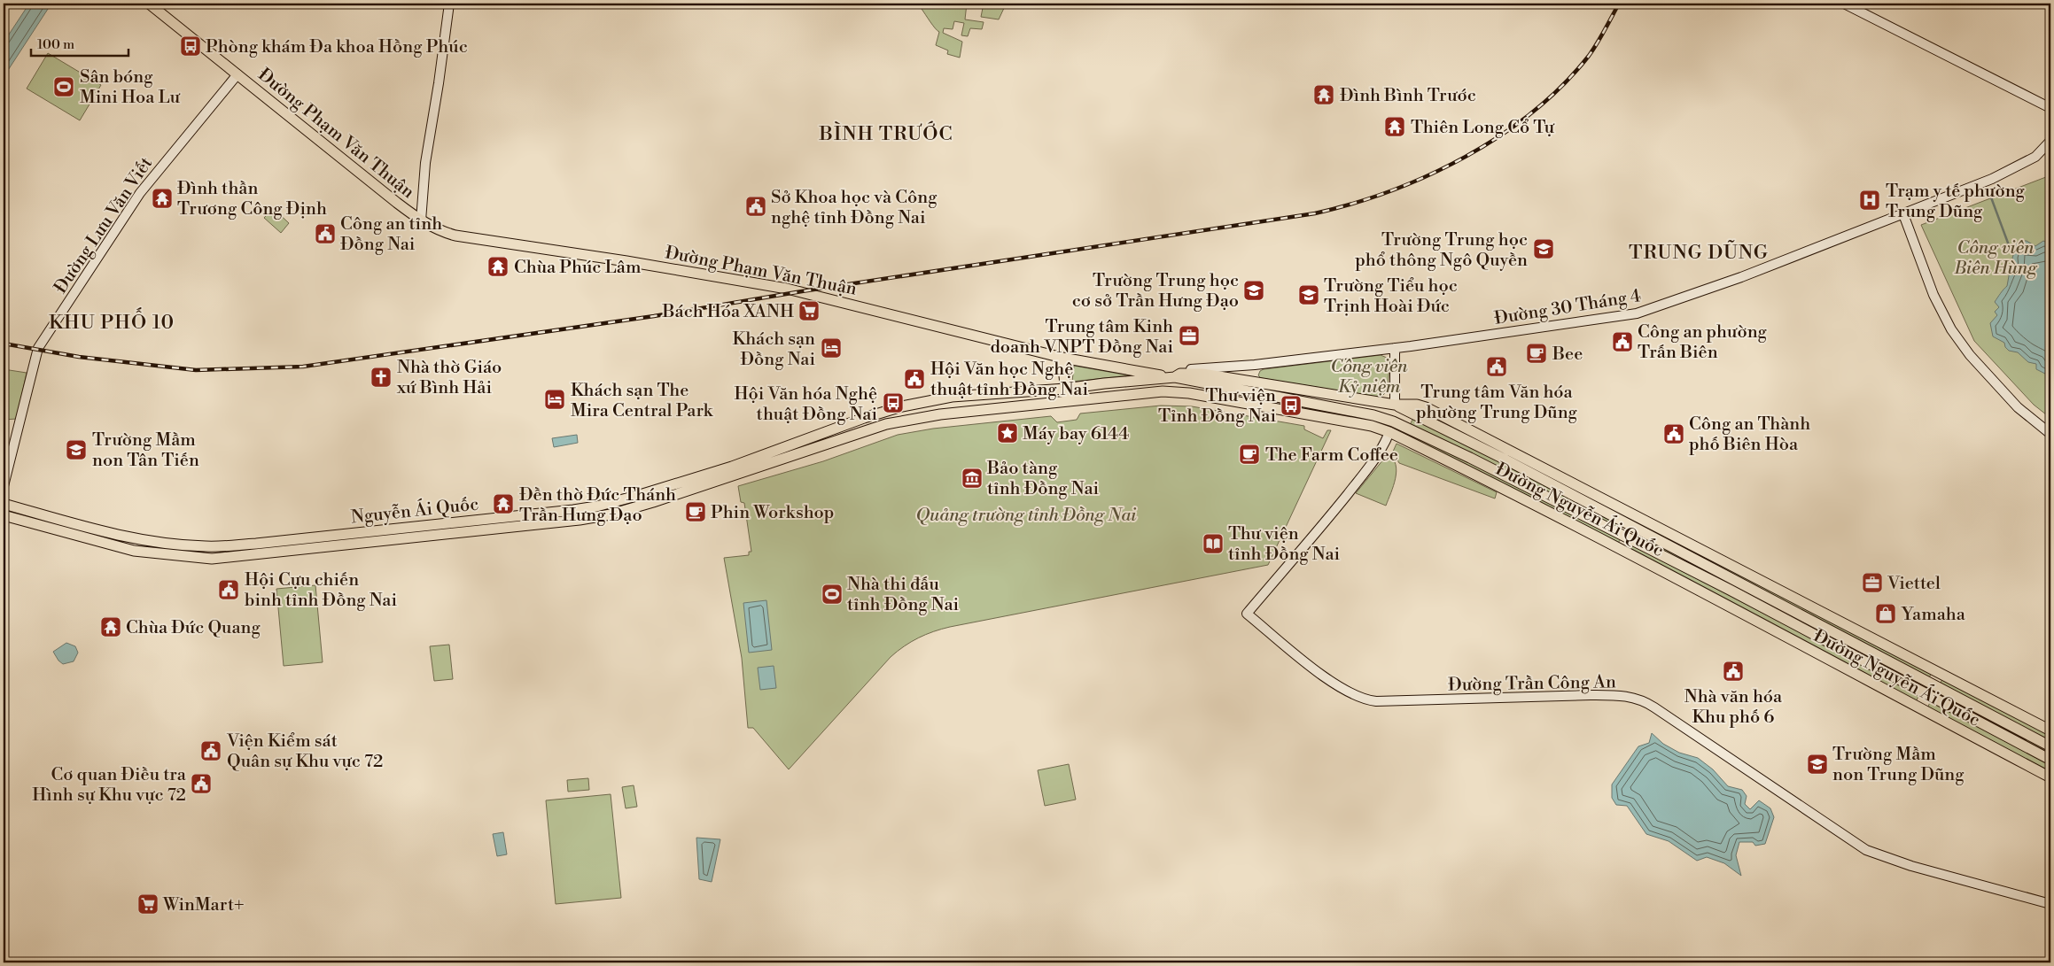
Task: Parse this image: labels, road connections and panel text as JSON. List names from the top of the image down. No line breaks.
{"streets":{"main road":["Đường Phạm Văn Thuận","Đường Nguyễn Ái Quốc","Nguyễn Ái Quốc"],"street":["Đường Lưu Văn Viết","Đường 30 Tháng 4","Đường Trần Công An"]},"crossings":[["Đường Phạm Văn Thuận","Đường Lưu Văn Viết"],["Đường Phạm Văn Thuận","Đường Nguyễn Ái Quốc"],["Đường 30 Tháng 4","Đường Nguyễn Ái Quốc"],["Đường Nguyễn Ái Quốc","Nguyễn Ái Quốc"],["Đường Nguyễn Ái Quốc","Đường Trần Công An"]],"districts":["BÌNH TRƯỚC","TRUNG DŨNG","KHU PHỐ 10"],"parks":["Công viên Biên Hùng","Công viên Kỷ niệm","Quảng trường tỉnh Đồng Nai"],"places":{"bus stop":["Phòng khám Đa khoa Hồng Phúc","Hội Văn hóa Nghệ thuật Đồng Nai","Thư viện Tỉnh Đồng Nai"],"sports":["Sân bóng Mini Hoa Lư","Nhà thi đấu tỉnh Đồng Nai"],"temple":["Đình Bình Trước","Thiên Long Cổ Tự","Đình thần Trương Công Định","Chùa Phúc Lâm","Đền thờ Đức Thánh Trần Hưng Đạo","Chùa Đức Quang"],"hospital":["Trạm y tế phường Trung Dũng"],"public building":["Sở Khoa học và Công nghệ tỉnh Đồng Nai","Công an tỉnh Đồng Nai","Công an phường Trấn Biên","Trung tâm Văn hóa phường Trung Dũng","Hội Văn học Nghệ thuật tỉnh Đồng Nai","Công an Thành phố Biên Hòa","Hội Cựu chiến binh tỉnh Đồng Nai","Nhà văn hóa Khu phố 6","Viện Kiểm sát Quân sự Khu vực 72","Cơ quan Điều tra Hình sự Khu vực 72"],"school or university":["Trường Trung học phổ thông Ngô Quyền","Trường Trung học cơ sở Trần Hưng Đạo","Trường Tiểu học Trịnh Hoài Đức","Trường Mầm non Tân Tiến","Trường Mầm non Trung Dũng"],"supermarket":["Bách Hóa XANH","WinMart+"],"office":["Trung tâm Kinh doanh VNPT Đồng Nai","Viettel"],"hotel":["Khách sạn Đồng Nai","Khách sạn The Mira Central Park"],"cafe":["Bee","The Farm Coffee","Phin Workshop"],"church":["Nhà thờ Giáo xứ Bình Hải"],"place":["Máy bay 6144"],"museum":["Bảo tàng tỉnh Đồng Nai"],"library":["Thư viện tỉnh Đồng Nai"],"shop":["Yamaha"]},"scale_bar":"100 m"}
